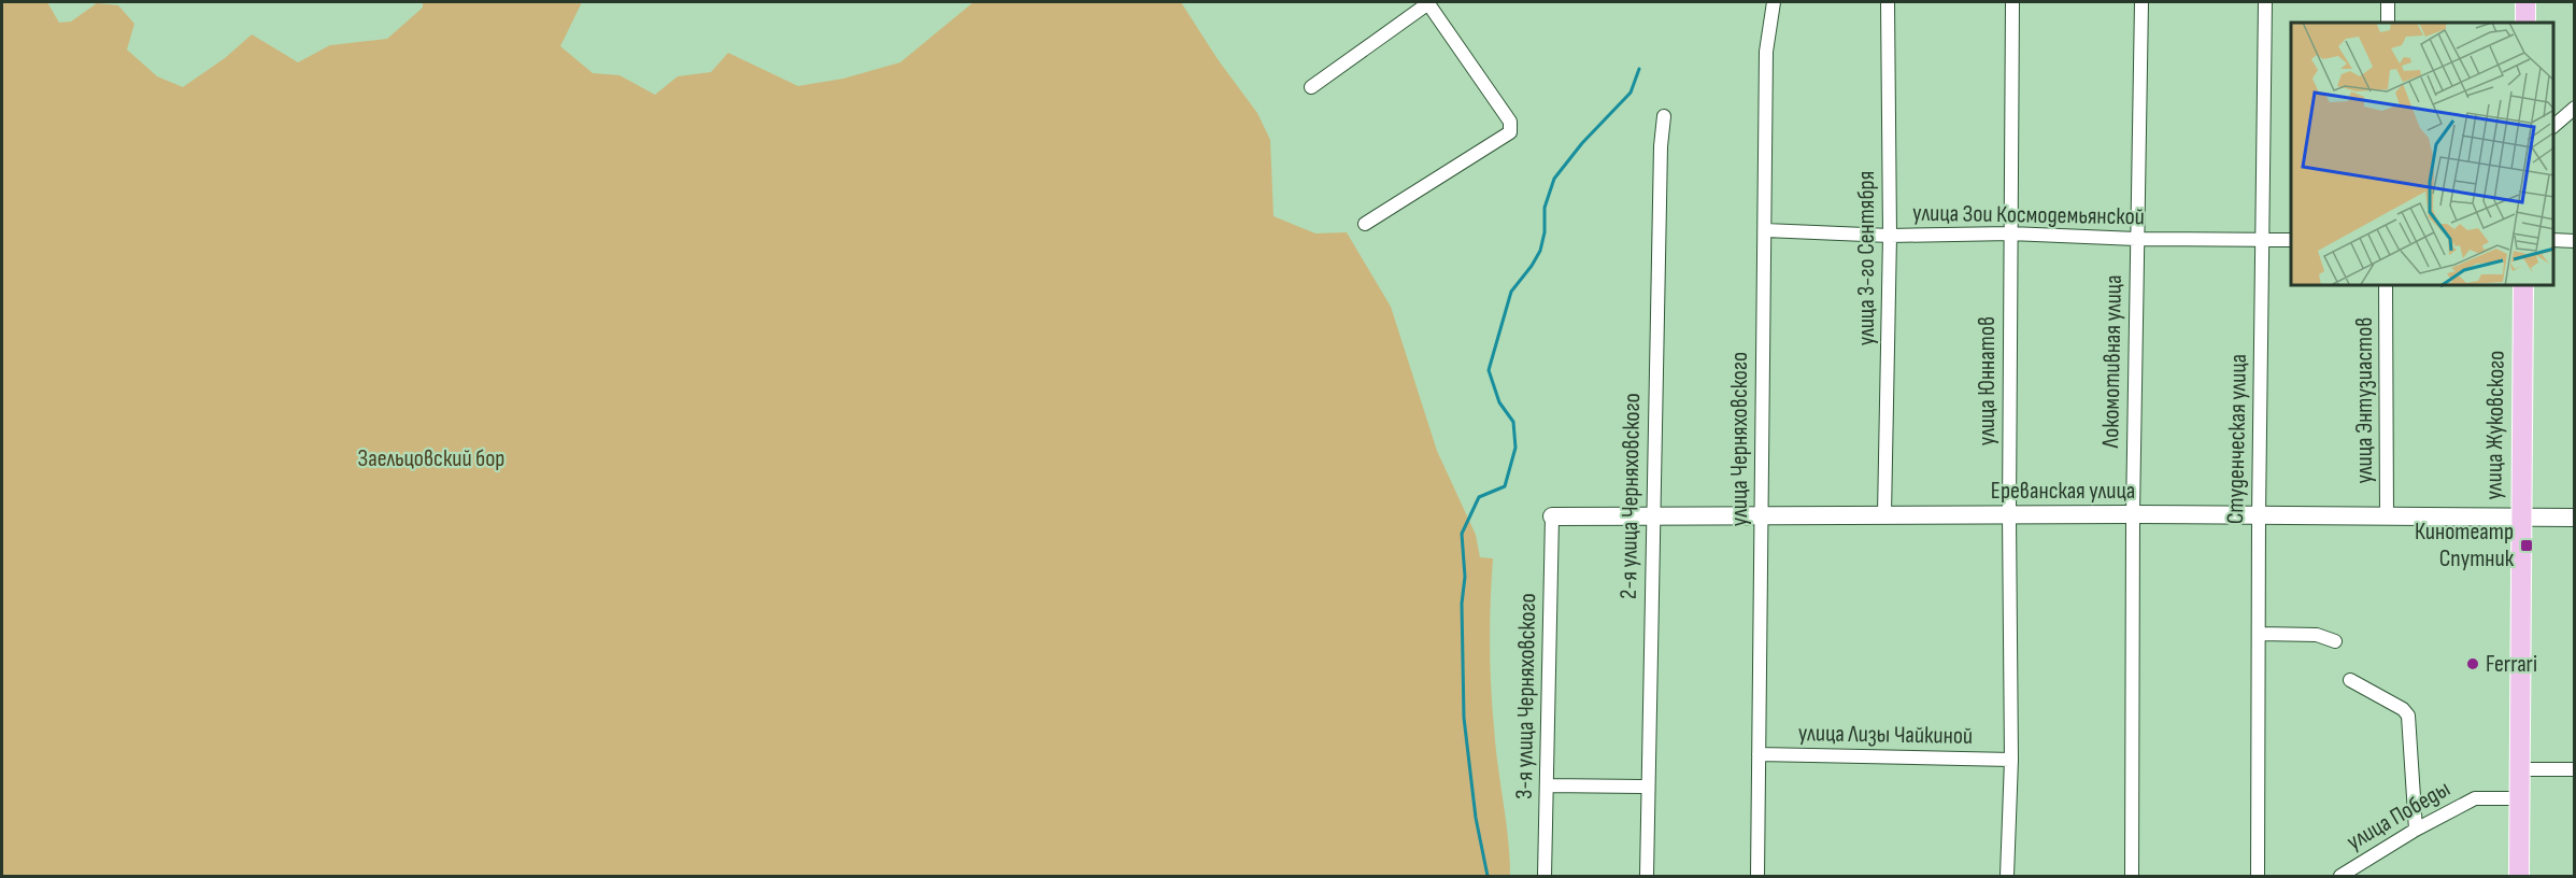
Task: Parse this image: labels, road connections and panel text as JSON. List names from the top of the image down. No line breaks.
{"streets":{"main road":["улица Жуковского"],"street":["улица Зои Космодемьянской","улица 3-го Сентября","Локомотивная улица","улица Юннатов","улица Энтузиастов","улица Черняховского","Студенческая улица","Ереванская улица","2-я улица Черняховского","3-я улица Черняховского","улица Лизы Чайкиной","улица Победы"]},"crossings":[["улица Зои Космодемьянской","улица 3-го Сентября"],["улица Зои Космодемьянской","Локомотивная улица"],["улица Зои Космодемьянской","улица Юннатов"],["улица Зои Космодемьянской","улица Черняховского"],["улица Зои Космодемьянской","Студенческая улица"],["улица 3-го Сентября","Ереванская улица"],["Локомотивная улица","Ереванская улица"],["улица Юннатов","Ереванская улица"],["улица Юннатов","улица Лизы Чайкиной"],["улица Энтузиастов","Ереванская улица"],["улица Жуковского","Ереванская улица"],["улица Жуковского","улица Победы"],["улица Черняховского","Ереванская улица"],["улица Черняховского","улица Лизы Чайкиной"],["Студенческая улица","Ереванская улица"],["Ереванская улица","2-я улица Черняховского"],["Ереванская улица","3-я улица Черняховского"]],"parks":["Заельцовский бор"],"places":{"transit":["Кинотеатр Спутник"],"other":["Ferrari"]}}
